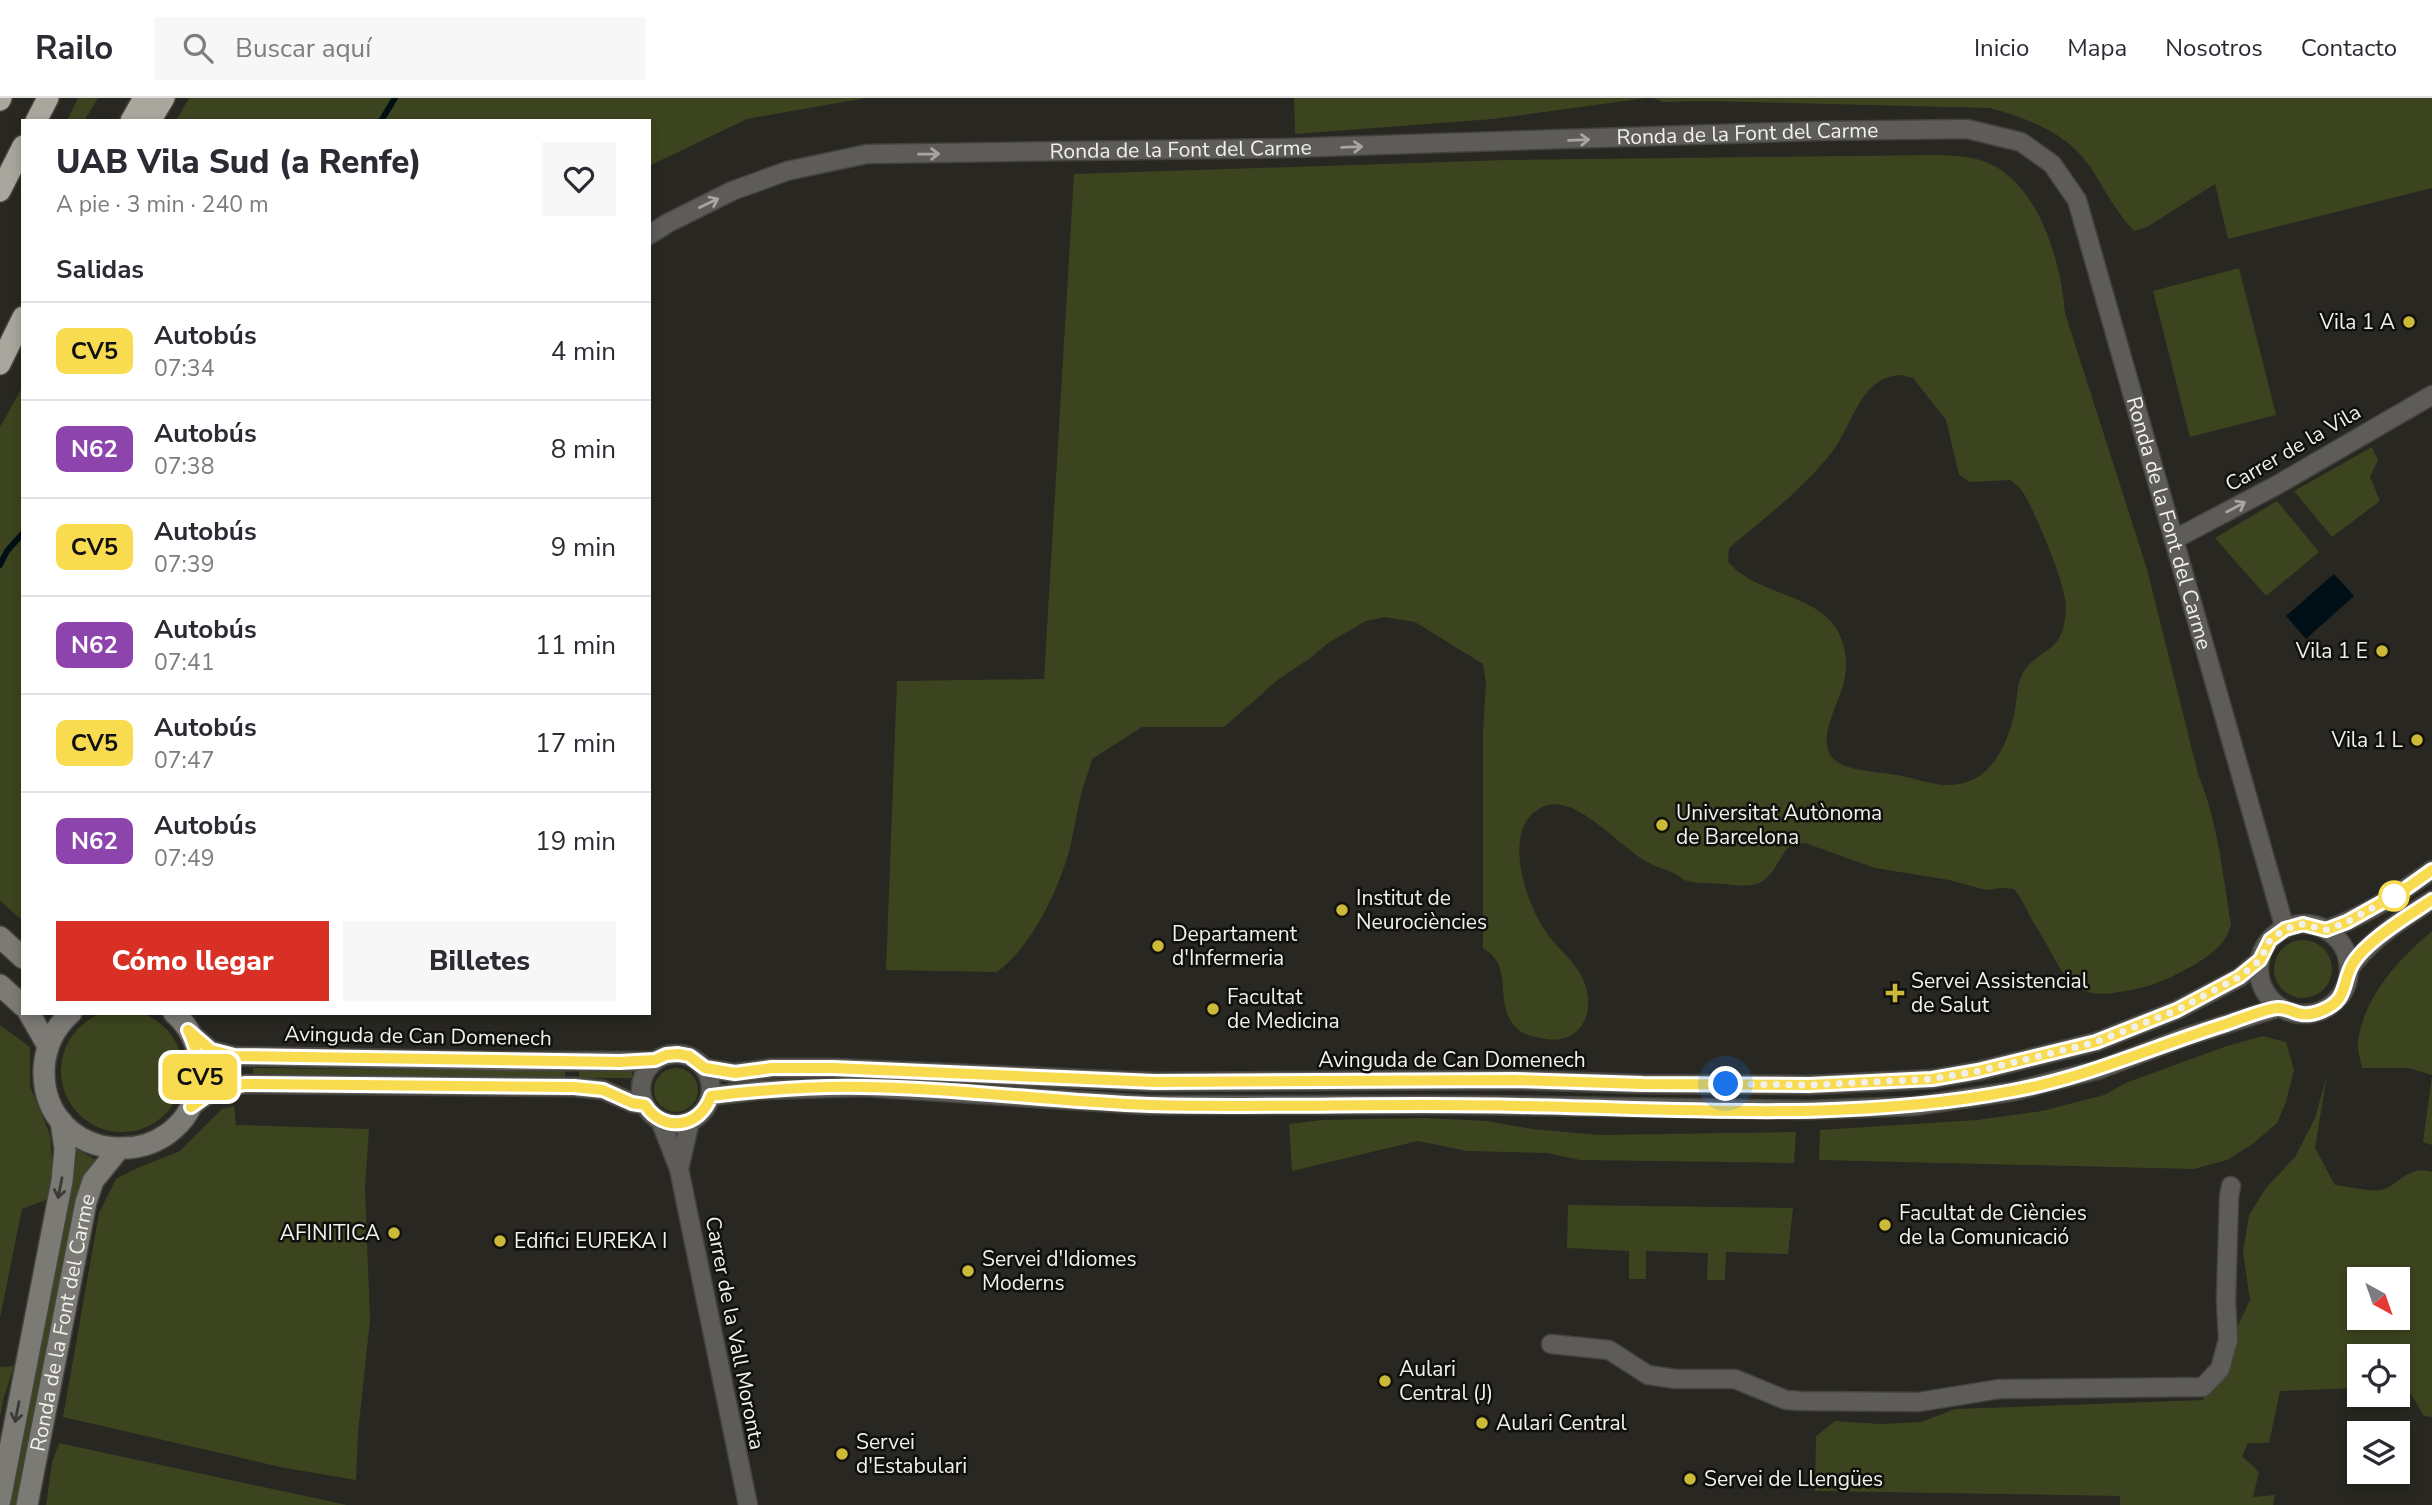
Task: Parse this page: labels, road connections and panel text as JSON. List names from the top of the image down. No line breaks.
{"streets":{"street":["Ronda de la Font del Carme","Carrer de la Vila","Avinguda de Can Domenech","Carrer de la Vall Moronta"]},"crossings":[["Ronda de la Font del Carme","Carrer de la Vila"],["Ronda de la Font del Carme","Avinguda de Can Domenech"],["Avinguda de Can Domenech","Carrer de la Vall Moronta"]],"one_way":["Carrer de la Vila"],"places":{"other":["Vila 1 A","Vila 1 E","Vila 1 L","Universitat Autònoma de Barcelona","Institut de Neurociències","Departament d'Infermeria","Facultat de Medicina","Facultat de Ciències de la Comunicació","AFINITICA","Edifici EUREKA I","Servei d'Idiomes Moderns","Aulari Central (J)","Aulari Central","Servei d'Estabulari","Servei de Llengües"],"health":["Servei Assistencial de Salut"]},"lines":["bus line CV5"],"north":"bottom right","page":{"header":"Railo","search":"Buscar aquí","nav":["Inicio","Mapa","Nosotros","Contacto"],"on_map":"CV5","heading":[["UAB Vila Sud (a Renfe)","A pie · 3 min · 240 m"],"Salidas"],"list":[{"mark":"CV5","name":"Autobús","note":"07:34","value":"4 min"},{"mark":"N62","name":"Autobús","note":"07:38","value":"8 min"},{"mark":"CV5","name":"Autobús","note":"07:39","value":"9 min"},{"mark":"N62","name":"Autobús","note":"07:41","value":"11 min"},{"mark":"CV5","name":"Autobús","note":"07:47","value":"17 min"},{"mark":"N62","name":"Autobús","note":"07:49","value":"19 min"}],"buttons":["Cómo llegar","Billetes"]}}
